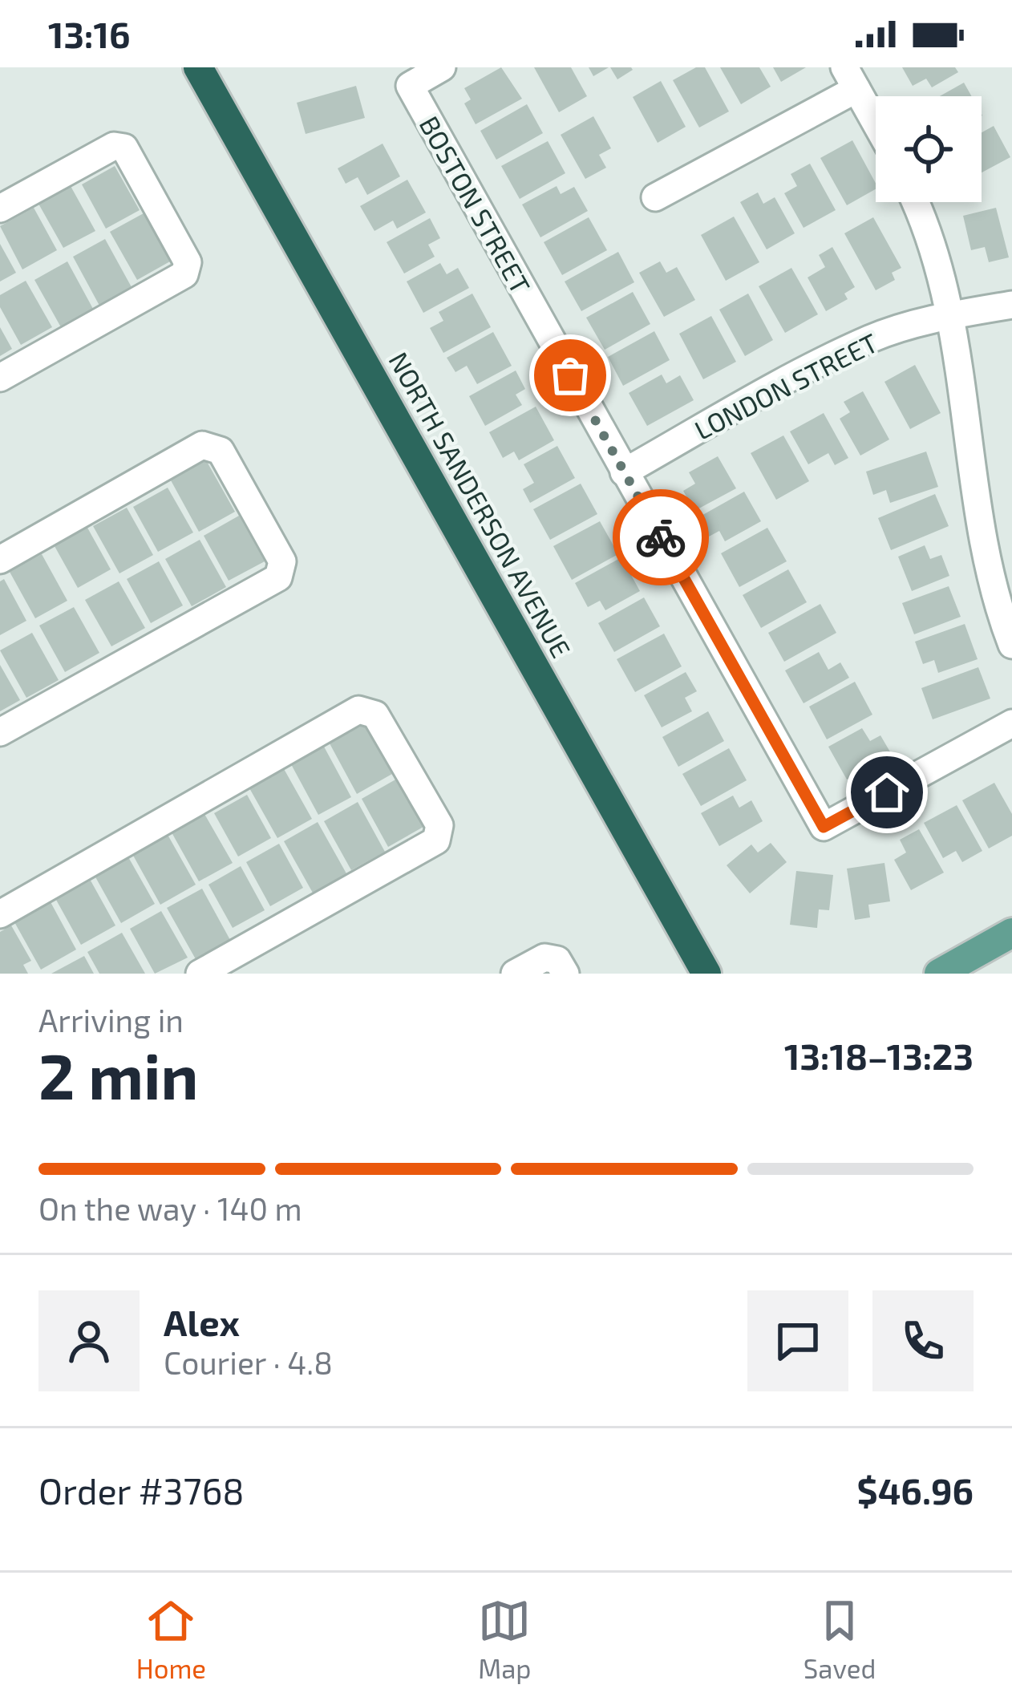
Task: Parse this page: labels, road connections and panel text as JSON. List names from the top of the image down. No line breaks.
{"streets":{"highway":["NORTH SANDERSON AVENUE"],"street":["BOSTON STREET","LONDON STREET"]},"crossings":[["BOSTON STREET","LONDON STREET"]],"page":{"status":"13:16","heading":["2 min","Arriving in","13:18–13:23"],"panel":["Alex","Courier · 4.8","Order #3768","$46.96"],"bar":"On the way · 140 m","tabs":["Home","Map","Saved"]}}
